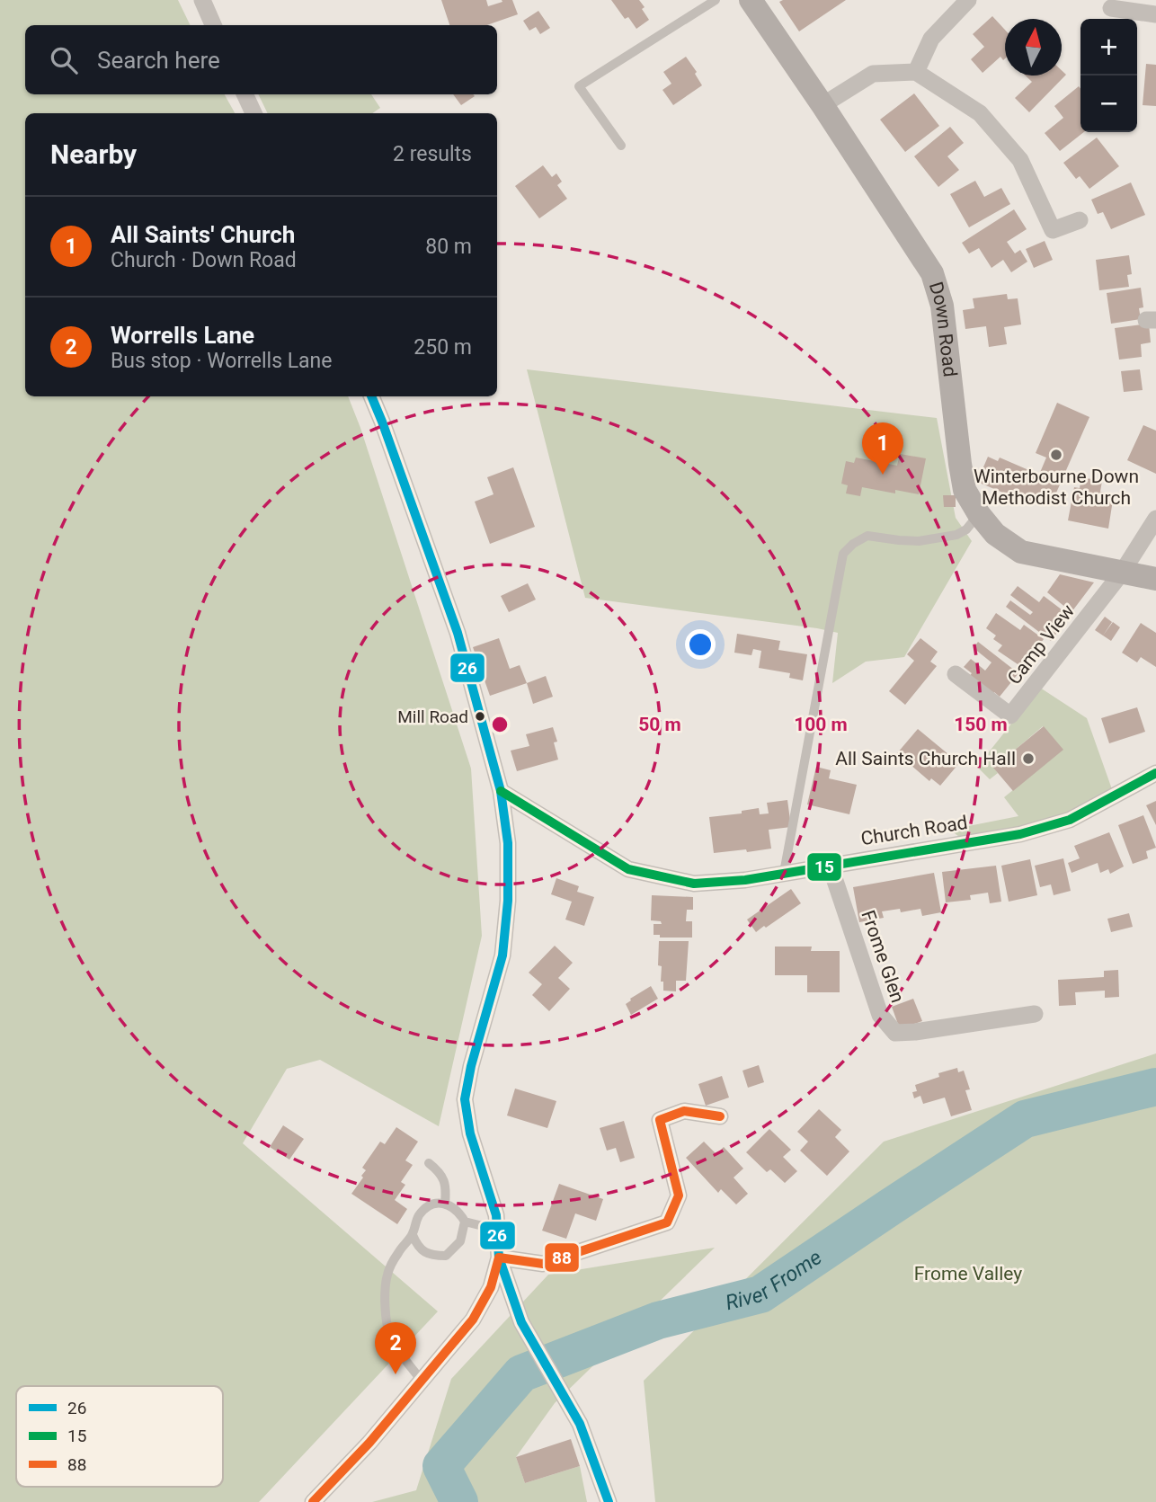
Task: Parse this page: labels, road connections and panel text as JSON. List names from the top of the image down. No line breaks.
{"streets":{"street":["Down Road","Camp View","Church Road","Frome Glen"]},"crossings":[["Down Road","Camp View"],["Church Road","Frome Glen"]],"water":["River Frome"],"parks":["Frome Valley"],"places":["Winterbourne Down Methodist Church","Mill Road","All Saints Church Hall"],"lines":["transit line 26","transit line 15","transit line 88"],"legend":["26","15","88"],"north":"top","page":{"map_buttons":["+","−"],"search":"Search here","heading":["Nearby","2 results"],"list":[{"mark":"1","name":"All Saints' Church","note":"Church · Down Road","value":"80 m"},{"mark":"2","name":"Worrells Lane","note":"Bus stop · Worrells Lane","value":"250 m"}],"pins":["1","2"]},"rings":["50 m","100 m","150 m"]}
